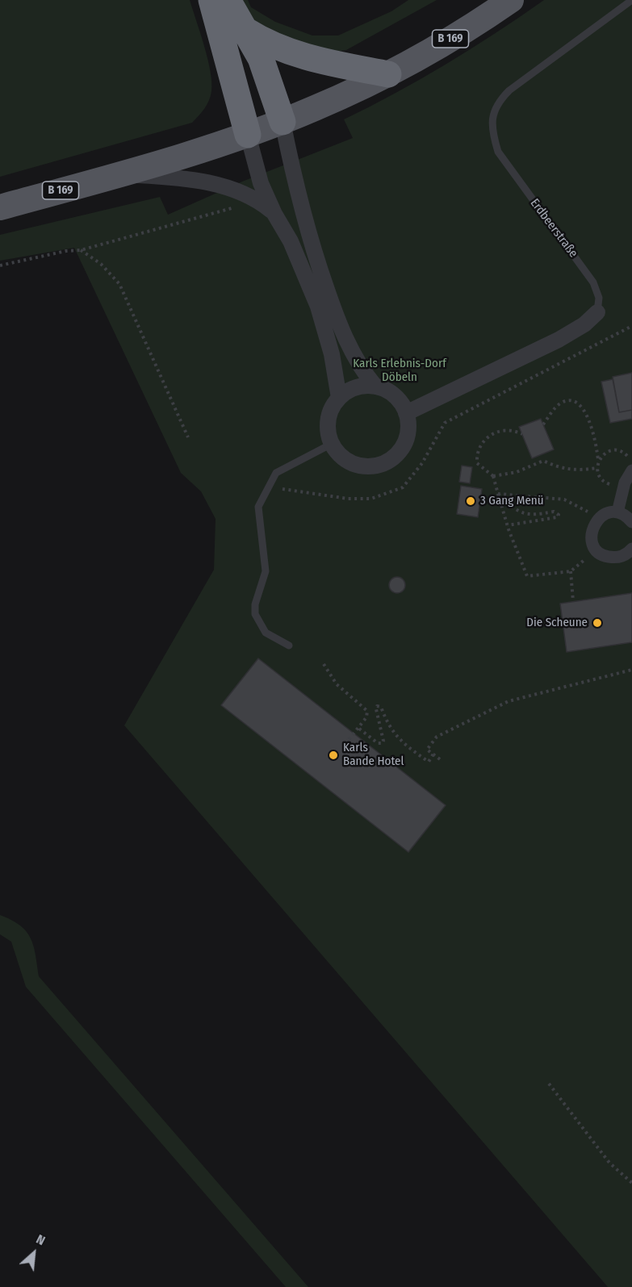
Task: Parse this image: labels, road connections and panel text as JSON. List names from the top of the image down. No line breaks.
{"streets":{"main road":["B 169"],"street":["Erdbeerstraße"]},"parks":["Karls Erlebnis-Dorf Döbeln"],"places":["3 Gang Menü","Die Scheune","Karls Bande Hotel"],"north":"top right"}
